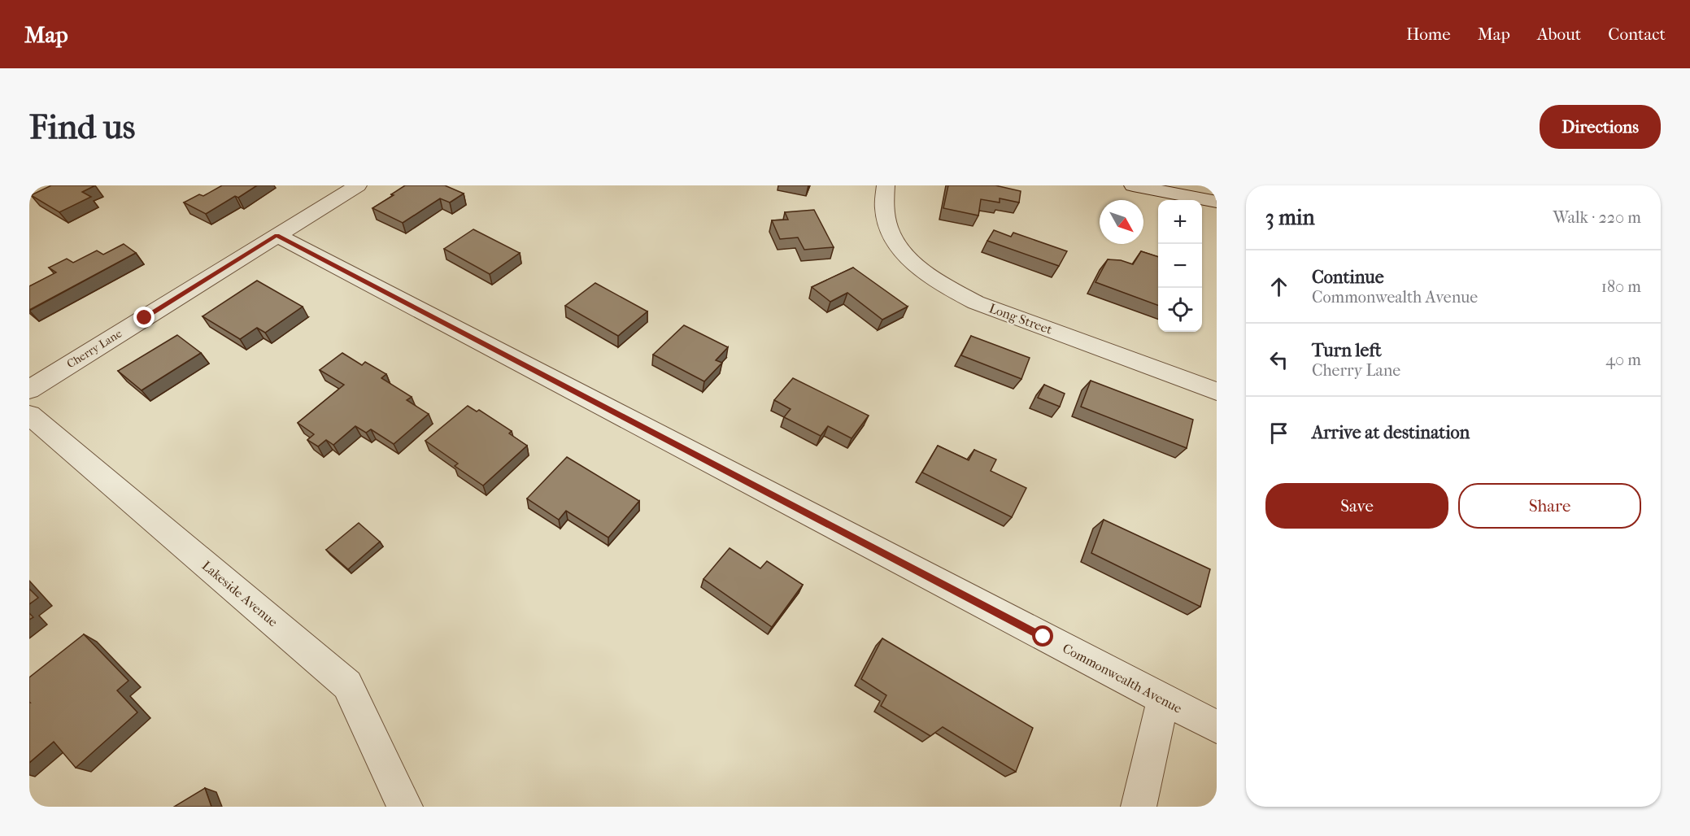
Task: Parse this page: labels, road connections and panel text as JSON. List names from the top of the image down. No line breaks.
{"streets":{"street":["Long Street","Cherry Lane","Lakeside Avenue","Commonwealth Avenue"]},"crossings":[["Cherry Lane","Commonwealth Avenue"]],"north":"bottom right","page":{"header":"Map","nav":["Home","Map","About","Contact"],"buttons":["Directions",["Save","Share"]],"title":"Find us","heading":["3 min","Walk · 220 m"],"map_buttons":["+","−"],"list":[["Continue","Commonwealth Avenue","180 m"],["Turn left","Cherry Lane","40 m"],"Arrive at destination"]}}
